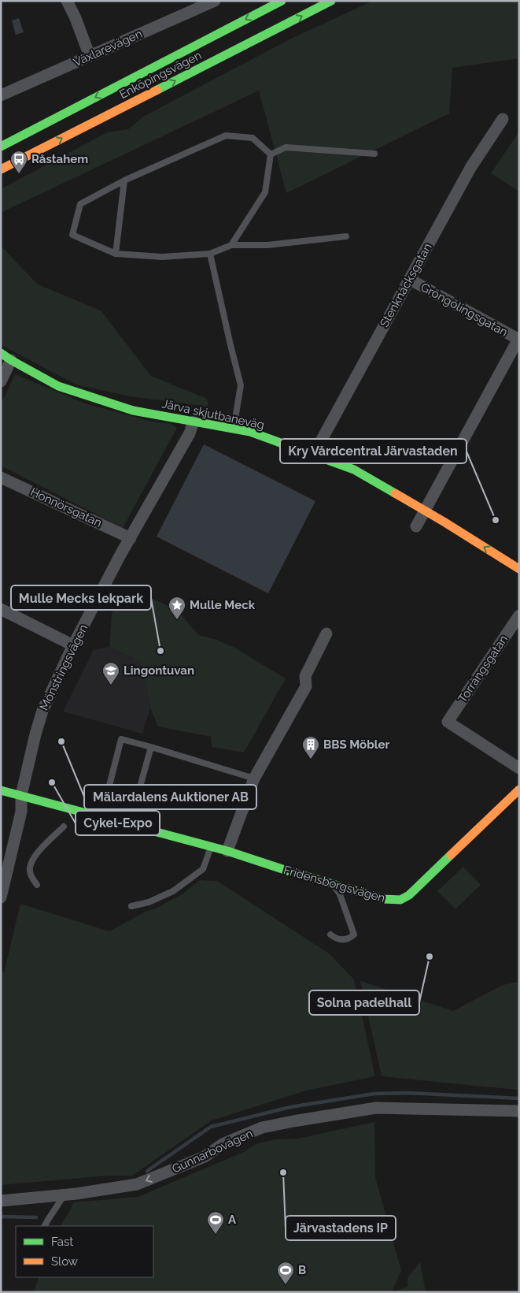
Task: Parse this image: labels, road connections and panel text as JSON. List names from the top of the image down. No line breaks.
{"streets":{"street":["Växlarevägen","Enköpingsvägen","Stenknäcksgatan","Gröngölingsgatan","Järva skjutbaneväg","Honnörsgatan","Mönstringsvägen","Torrängsgatan","Fridensborgsvägen","Gunnarbovägen"]},"crossings":[["Stenknäcksgatan","Gröngölingsgatan"],["Stenknäcksgatan","Järva skjutbaneväg"],["Järva skjutbaneväg","Mönstringsvägen"],["Honnörsgatan","Mönstringsvägen"],["Mönstringsvägen","Fridensborgsvägen"]],"one_way":["Gunnarbovägen"],"places":{"bus stop":["Råstahem"],"other":["Kry Vårdcentral Järvastaden","Mulle Mecks lekpark","Mälardalens Auktioner AB","Cykel-Expo","Solna padelhall","Järvastadens IP"],"place":["Mulle Meck"],"school or university":["Lingontuvan"],"building":["BBS Möbler"],"sports":["A","B"]},"legend":["Fast","Slow"]}
